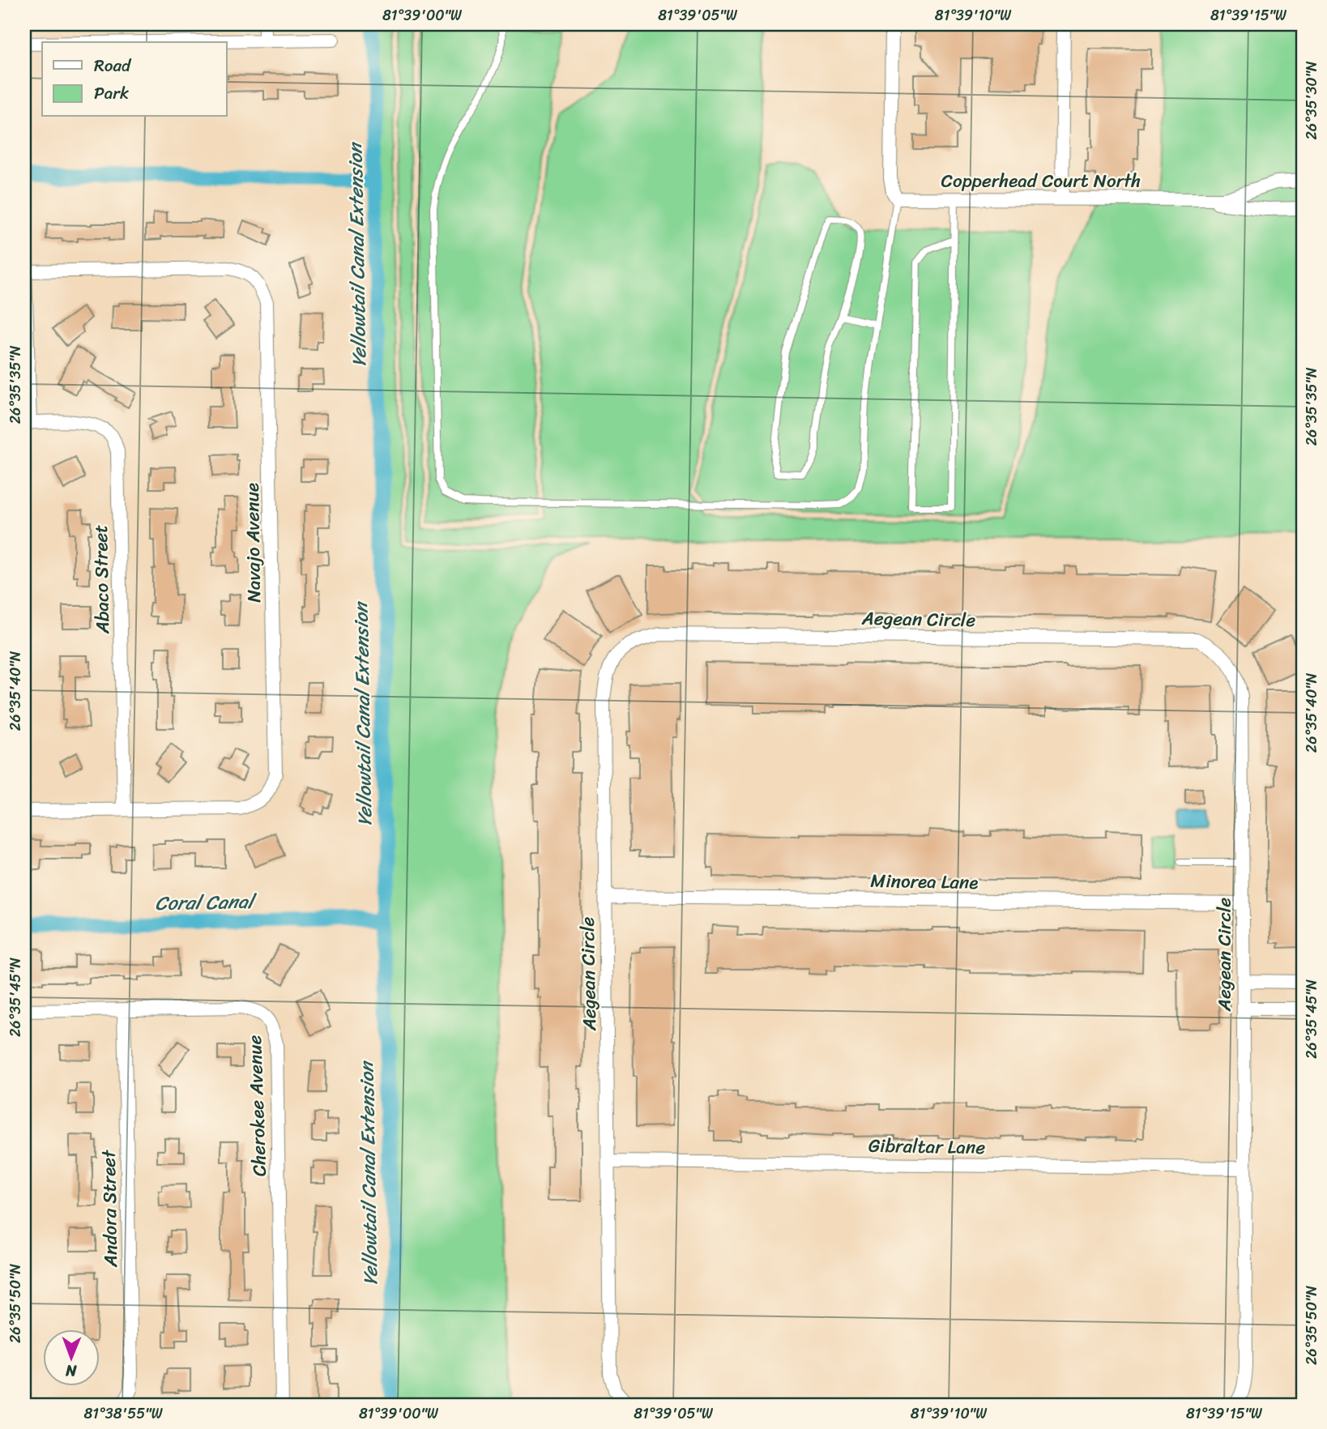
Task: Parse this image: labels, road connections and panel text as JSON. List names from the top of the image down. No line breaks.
{"streets":{"street":["Copperhead Court North","Navajo Avenue","Abaco Street","Aegean Circle","Minorea Lane","Cherokee Avenue","Gibraltar Lane","Andora Street"]},"crossings":[["Navajo Avenue","Abaco Street"],["Aegean Circle","Minorea Lane"],["Aegean Circle","Gibraltar Lane"],["Cherokee Avenue","Andora Street"]],"water":["Yellowtail Canal Extension","Coral Canal"],"legend":["Road","Park"],"north":"bottom","coordinates":["81°39'00\"W","81°39'05\"W","81°39'10\"W","81°39'15\"W","26°35'30\"N","26°35'35\"N","26°35'40\"N","26°35'45\"N","26°35'50\"N","81°38'55\"W"]}
